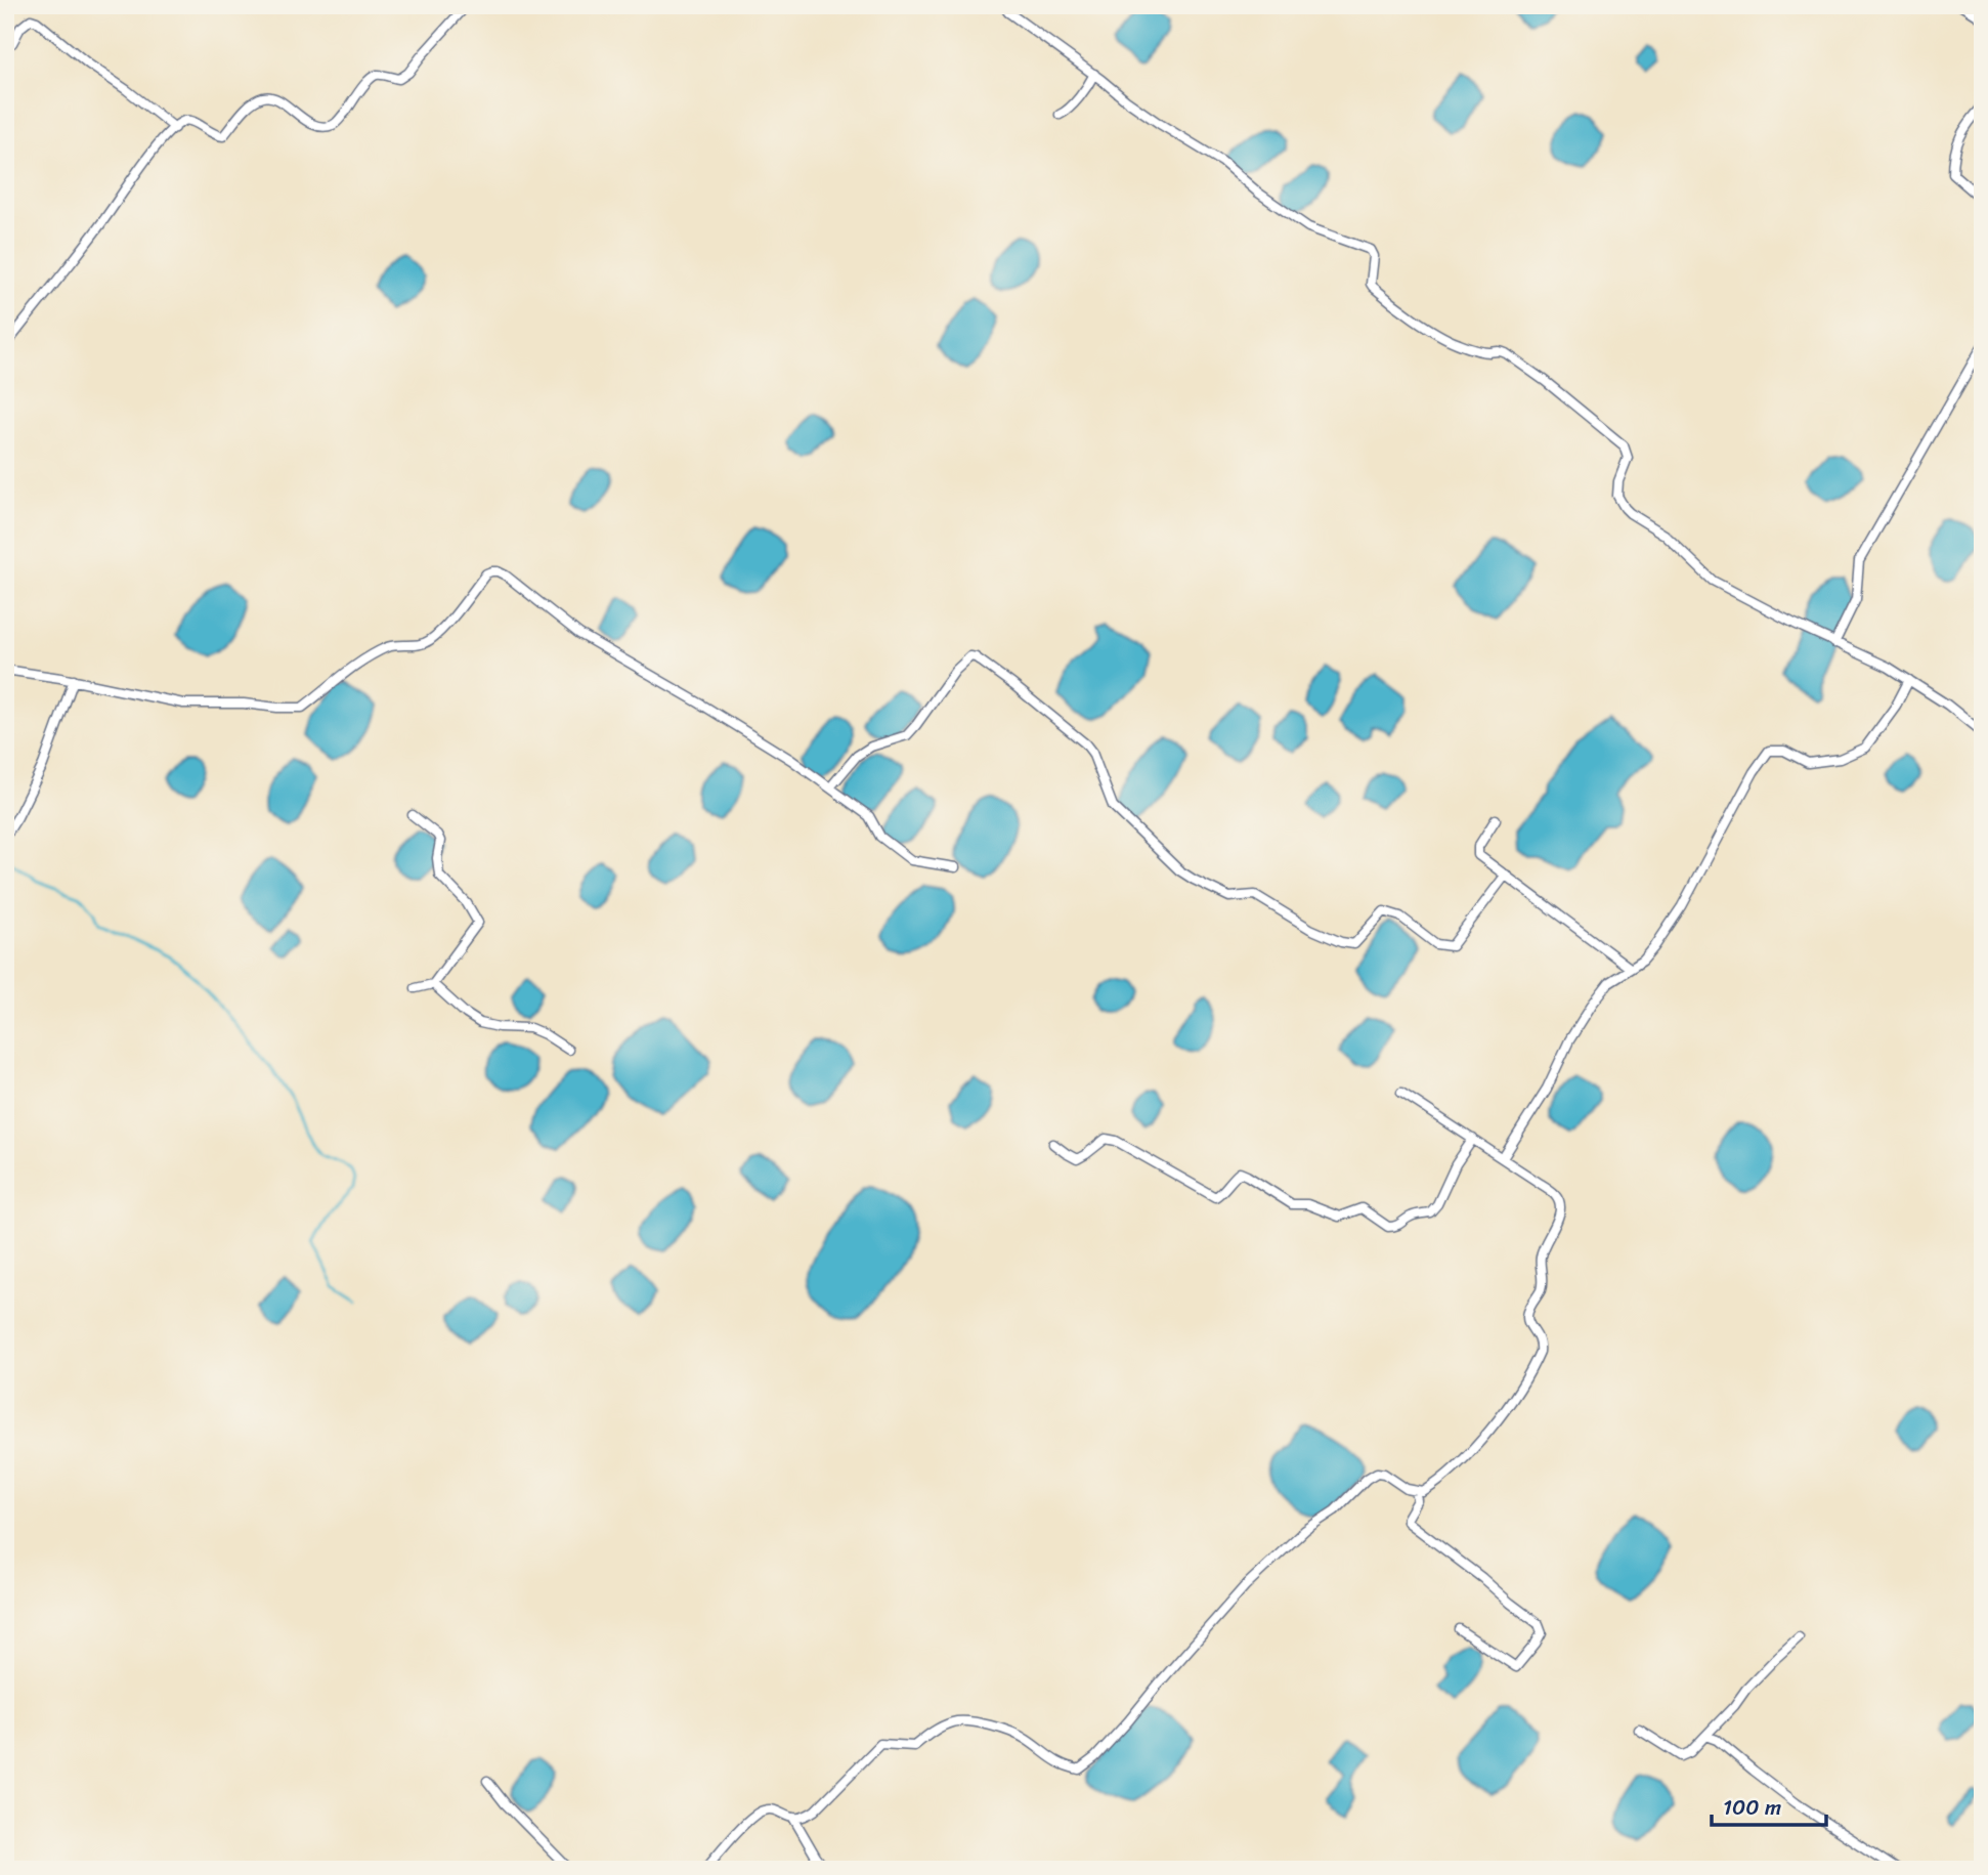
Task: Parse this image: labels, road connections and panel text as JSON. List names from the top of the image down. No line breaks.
{"scale_bar":"100 m"}
